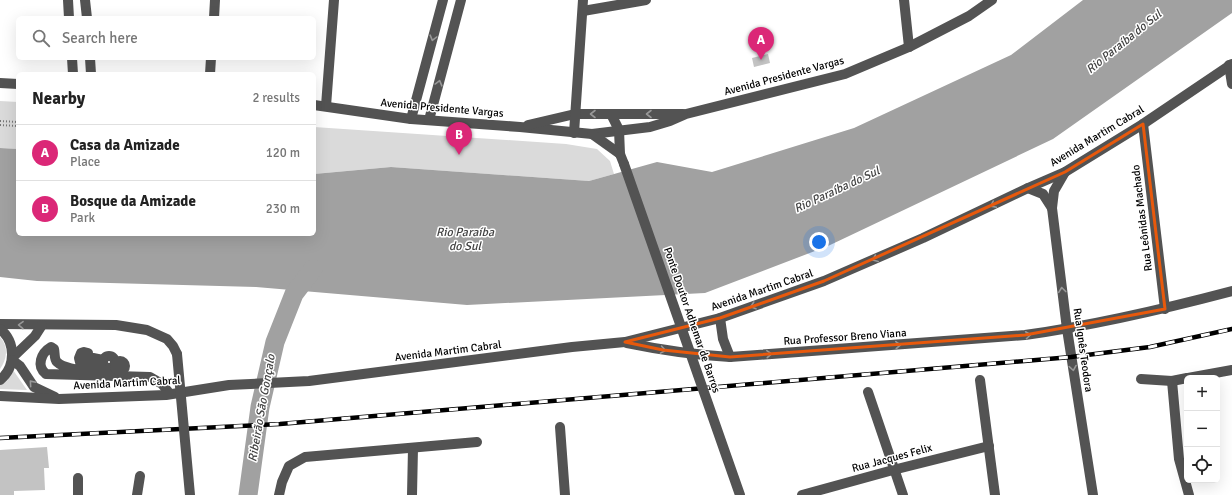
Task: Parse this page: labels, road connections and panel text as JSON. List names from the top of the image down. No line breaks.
{"streets":{"street":["Avenida Presidente Vargas","Avenida Martim Cabral","Rua Leônidas Machado","Ponte Doutor Adhemar de Barros","Rua Professor Breno Viana","Rua Ignês Teodora","Rua Jacques Felix"]},"crossings":[["Avenida Martim Cabral","Rua Leônidas Machado"],["Avenida Martim Cabral","Rua Professor Breno Viana"],["Avenida Martim Cabral","Rua Ignês Teodora"],["Rua Leônidas Machado","Rua Professor Breno Viana"],["Rua Professor Breno Viana","Rua Ignês Teodora"]],"one_way":["Rua Professor Breno Viana"],"water":["Rio Paraíba do Sul","Ribeirão São Gonçalo"],"page":{"search":"Search here","pins":["A","B"],"heading":["Nearby","2 results"],"list":[{"mark":"A","name":"Casa da Amizade","note":"Place","value":"120 m"},{"mark":"B","name":"Bosque da Amizade","note":"Park","value":"230 m"}],"map_buttons":["+","−"]}}
